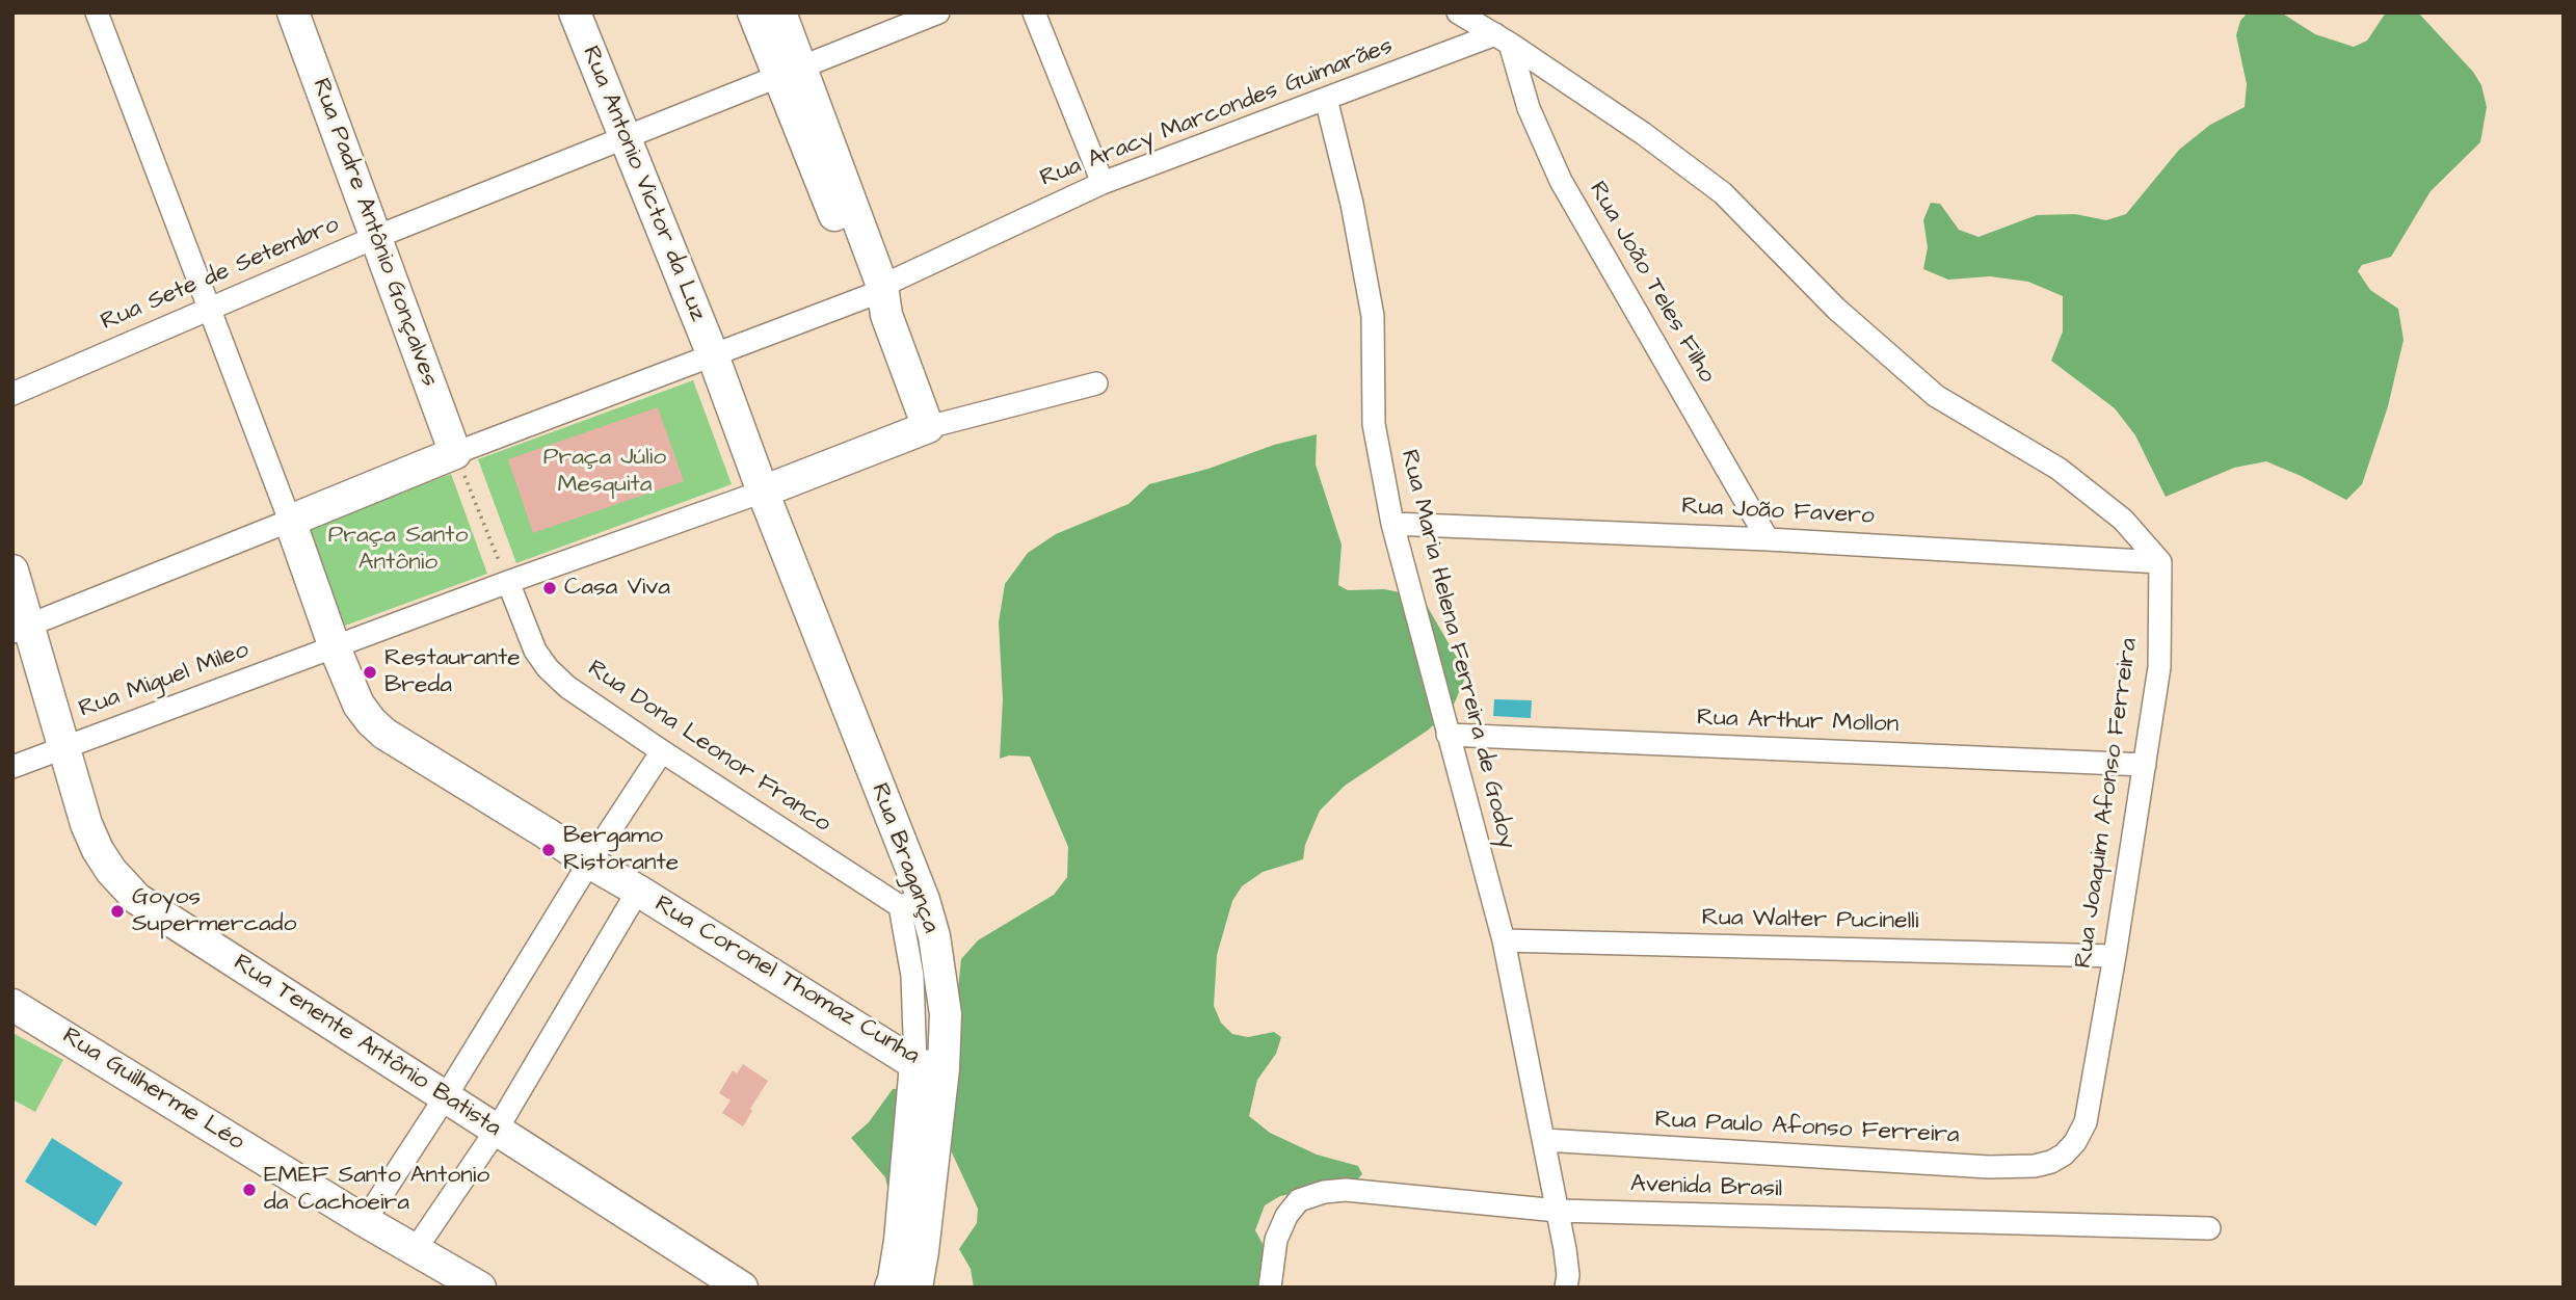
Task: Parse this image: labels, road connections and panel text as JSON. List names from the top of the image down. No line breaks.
{"streets":{"street":["Rua Aracy Marcondes Guimarães","Rua Antonio Victor da Luz","Rua Padre Antônio Gonçalves","Rua Sete de Setembro","Rua João Teles Filho","Rua João Favero","Rua Maria Helena Ferreira de Godoy","Rua Miguel Mileo","Rua Arthur Mollon","Rua Dona Leonor Franco","Rua Joaquim Afonso Ferreira","Rua Bragança","Rua Walter Pucinelli","Rua Coronel Thomaz Cunha","Rua Tenente Antônio Batista","Rua Guilherme Léo","Rua Paulo Afonso Ferreira","Avenida Brasil"]},"crossings":[["Rua Aracy Marcondes Guimarães","Rua Antonio Victor da Luz"],["Rua Aracy Marcondes Guimarães","Rua João Teles Filho"],["Rua Aracy Marcondes Guimarães","Rua Maria Helena Ferreira de Godoy"],["Rua Antonio Victor da Luz","Rua Sete de Setembro"],["Rua Padre Antônio Gonçalves","Rua Sete de Setembro"],["Rua João Teles Filho","Rua João Favero"],["Rua João Favero","Rua Maria Helena Ferreira de Godoy"],["Rua João Favero","Rua Joaquim Afonso Ferreira"],["Rua Maria Helena Ferreira de Godoy","Rua Arthur Mollon"],["Rua Maria Helena Ferreira de Godoy","Rua Walter Pucinelli"],["Rua Maria Helena Ferreira de Godoy","Rua Paulo Afonso Ferreira"],["Rua Maria Helena Ferreira de Godoy","Avenida Brasil"],["Rua Miguel Mileo","Rua Coronel Thomaz Cunha"],["Rua Miguel Mileo","Rua Tenente Antônio Batista"],["Rua Arthur Mollon","Rua Joaquim Afonso Ferreira"],["Rua Dona Leonor Franco","Rua Bragança"],["Rua Joaquim Afonso Ferreira","Rua Walter Pucinelli"],["Rua Joaquim Afonso Ferreira","Rua Paulo Afonso Ferreira"],["Rua Bragança","Rua Coronel Thomaz Cunha"]],"parks":["Praça Júlio Mesquita","Praça Santo Antônio"],"places":["Casa Viva","Restaurante Breda","Bergamo Ristorante","Goyos Supermercado","EMEF Santo Antonio da Cachoeira"]}
